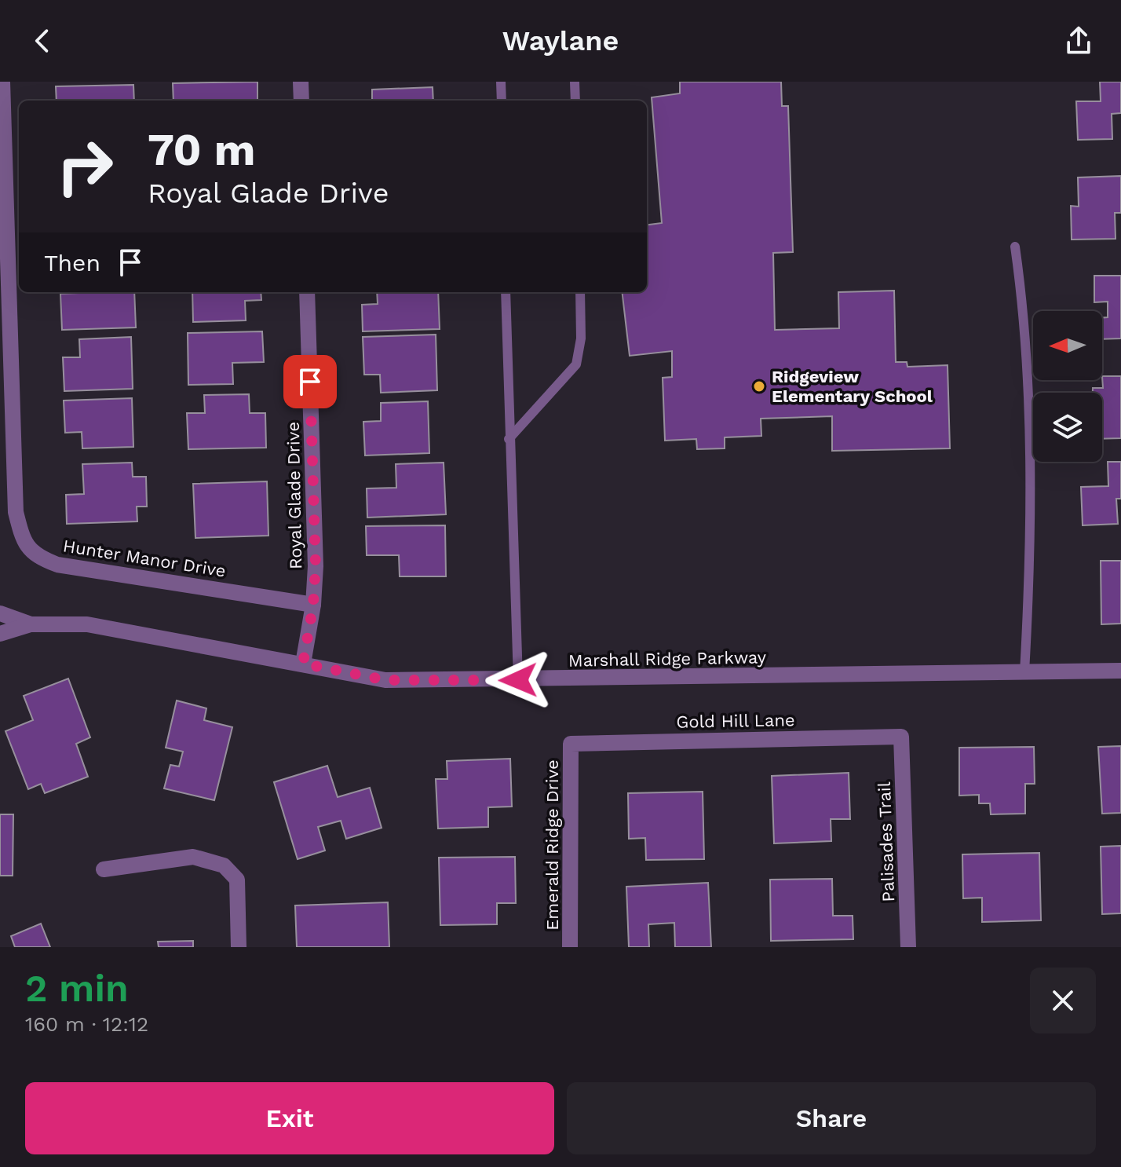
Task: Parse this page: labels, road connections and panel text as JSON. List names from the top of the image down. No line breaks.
{"streets":{"street":["Royal Glade Drive","Hunter Manor Drive","Marshall Ridge Parkway","Gold Hill Lane","Palisades Trail","Emerald Ridge Drive"]},"crossings":[["Royal Glade Drive","Hunter Manor Drive"],["Royal Glade Drive","Marshall Ridge Parkway"],["Gold Hill Lane","Palisades Trail"],["Gold Hill Lane","Emerald Ridge Drive"]],"places":["Ridgeview Elementary School"],"north":"left","page":{"header":"Waylane","turn":["70 m","Royal Glade Drive"],"then":"Then","heading":["2 min","160 m · 12:12"],"buttons":["Exit","Share"]}}
